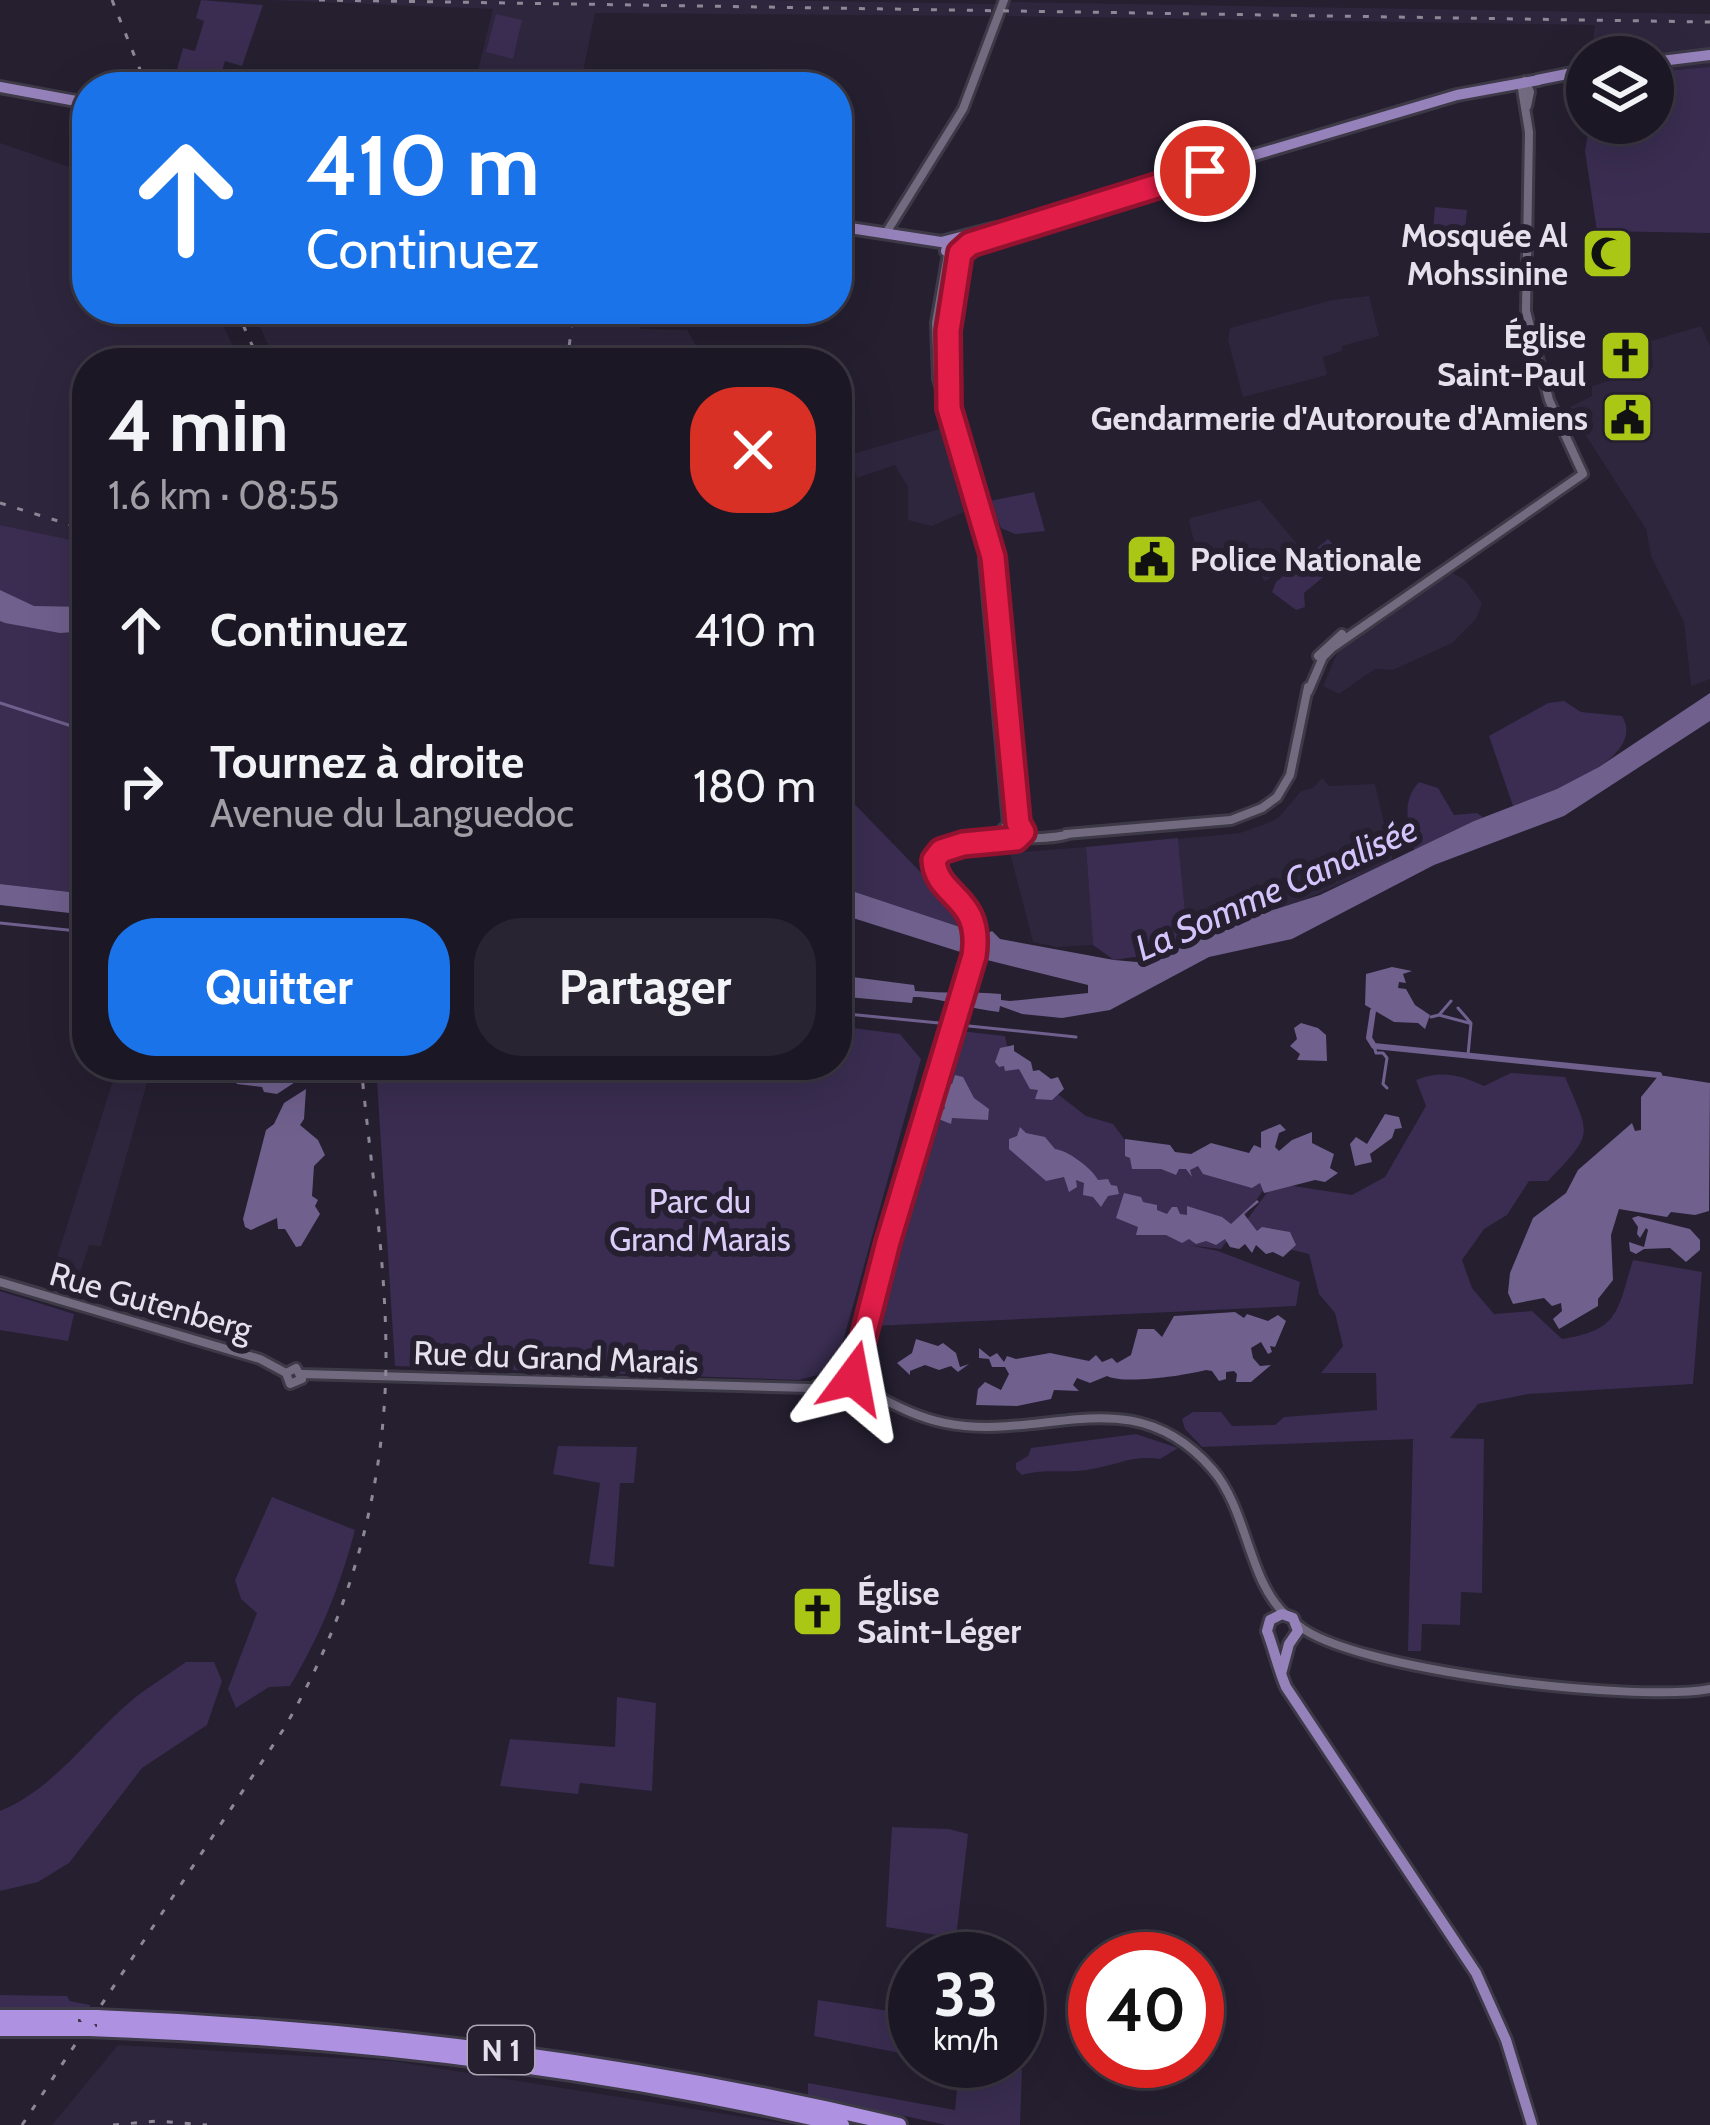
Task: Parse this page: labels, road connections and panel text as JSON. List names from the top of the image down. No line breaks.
{"streets":{"highway":["N 1"],"street":["Rue Gutenberg","Rue du Grand Marais"]},"crossings":[["Rue Gutenberg","Rue du Grand Marais"]],"water":["La Somme Canalisée"],"parks":["Parc du Grand Marais"],"places":{"mosque":["Mosquée Al Mohssinine"],"church":["Église Saint-Paul","Église Saint-Léger"],"public building":["Gendarmerie d'Autoroute d'Amiens","Police Nationale"]},"page":{"turn":["410 m","Continuez"],"heading":["4 min","1.6 km · 08:55"],"list":[{"name":"Continuez","value":"410 m"},{"name":"Tournez à droite","note":"Avenue du Languedoc","value":"180 m"}],"buttons":["Quitter","Partager"],"speed":"33 km/h","limit":"40"}}
